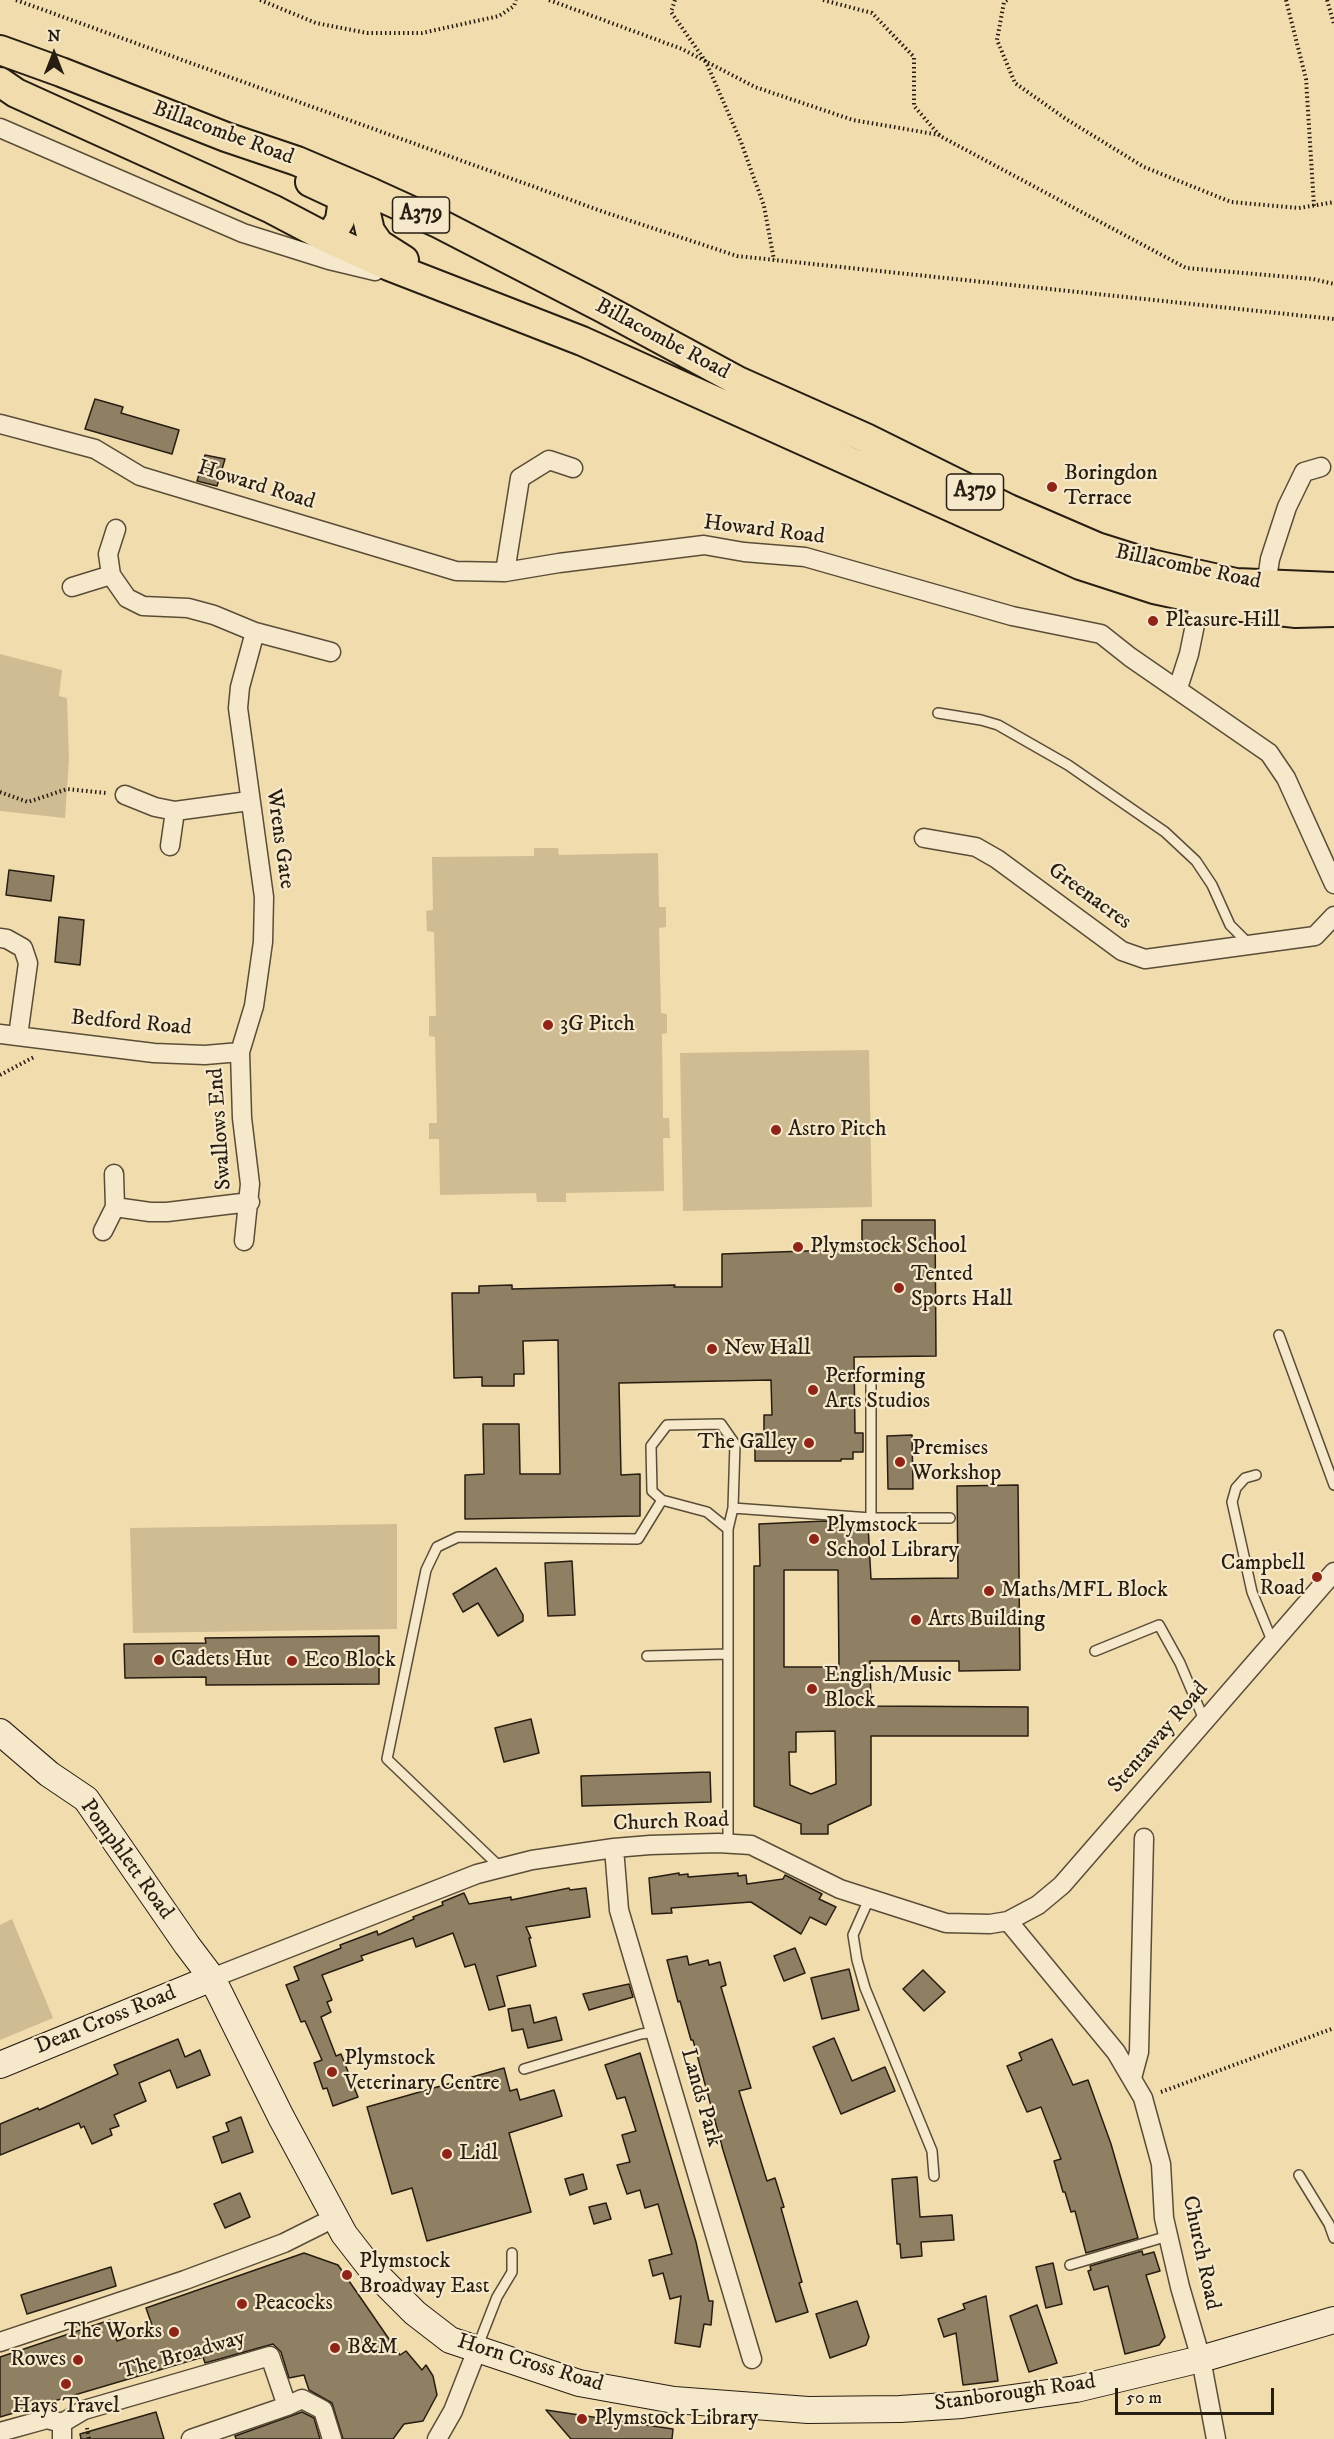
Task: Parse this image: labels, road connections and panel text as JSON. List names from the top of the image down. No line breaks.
{"streets":{"main road":["Billacombe Road","A379"],"street":["Howard Road","Wrens Gate","Greenacres","Bedford Road","Swallows End","Stentaway Road","Church Road","Pomphlett Road","Dean Cross Road","Lands Park","The Broadway","Horn Cross Road","Stanborough Road"]},"crossings":[["Billacombe Road","A379"],["Wrens Gate","Bedford Road"],["Wrens Gate","Swallows End"],["Bedford Road","Swallows End"],["Stentaway Road","Church Road"],["Church Road","Pomphlett Road"],["Church Road","Dean Cross Road"],["Church Road","Lands Park"],["Church Road","Horn Cross Road"],["Church Road","Stanborough Road"],["Pomphlett Road","Dean Cross Road"],["Pomphlett Road","Horn Cross Road"],["Dean Cross Road","Horn Cross Road"],["Horn Cross Road","Stanborough Road"]],"places":["Boringdon Terrace","Pleasure Hill","3G Pitch","Astro Pitch","Plymstock School","Tented Sports Hall","New Hall","Performing Arts Studios","The Galley","Premises Workshop","Plymstock School Library","Campbell Road","Maths/MFL Block","Arts Building","Cadets Hut","Eco Block","English/Music Block","Plymstock Veterinary Centre","Lidl","Plymstock Broadway East","Peacocks","The Works","B&M","Rowes","Hays Travel","Plymstock Library"],"scale_bar":"50 m","north":"top"}
